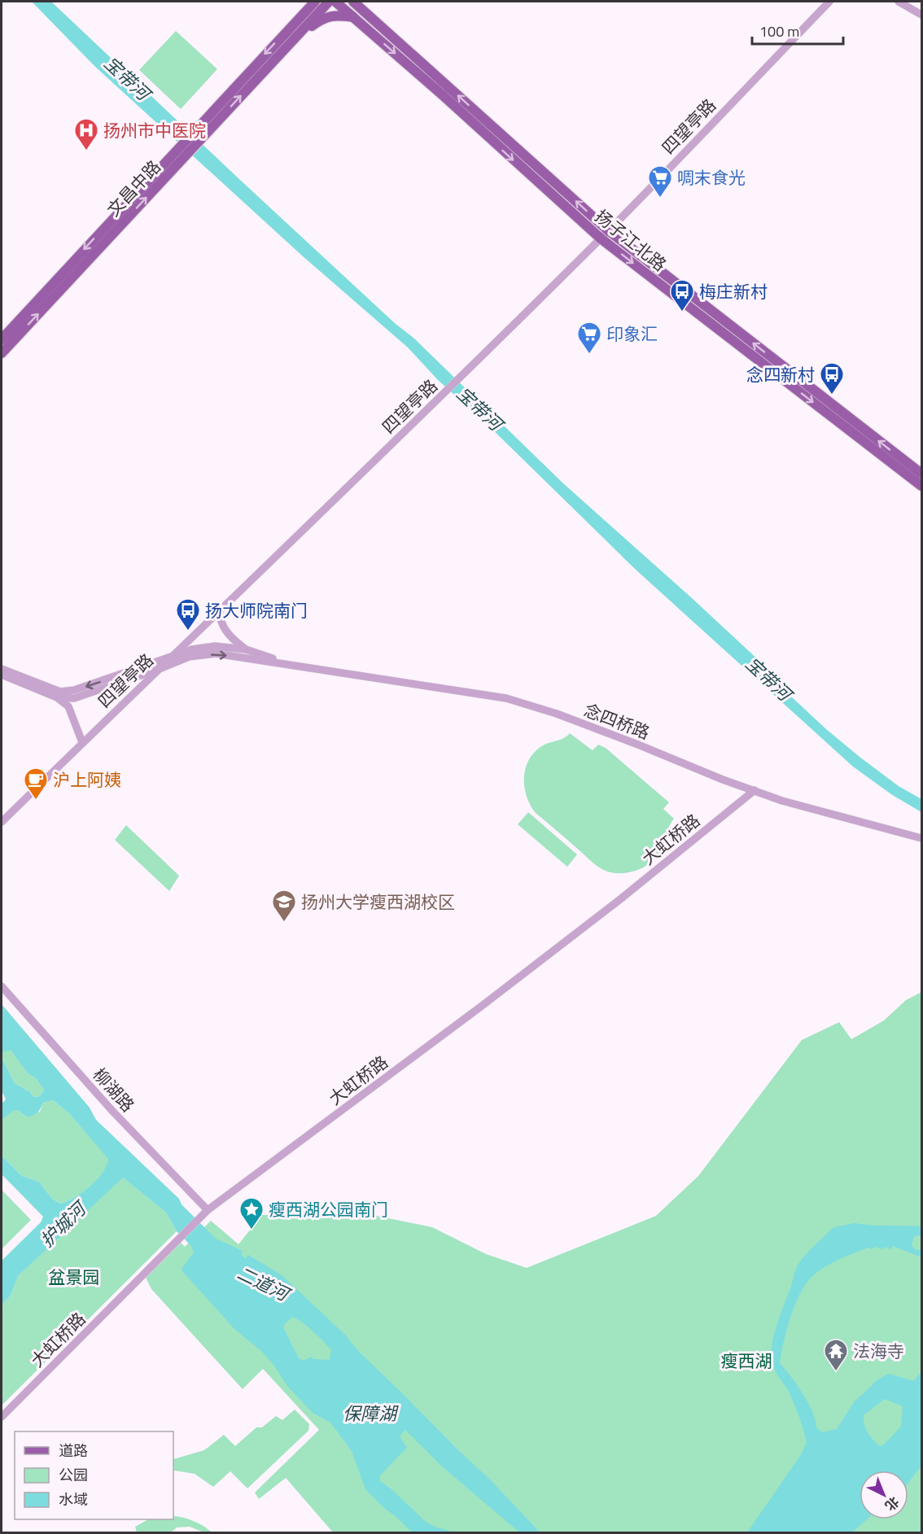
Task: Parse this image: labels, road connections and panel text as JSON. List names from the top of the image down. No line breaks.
{"streets":{"main road":["文昌中路","扬子江北路"],"street":["四望亭路","念四桥路","大虹桥路","柳湖路"]},"crossings":[["四望亭路","扬子江北路"],["四望亭路","念四桥路"],["念四桥路","大虹桥路"],["大虹桥路","柳湖路"]],"water":["宝带河","护城河","二道河","保障湖"],"parks":["盆景园","瘦西湖"],"places":{"hospital":["扬州市中医院"],"supermarket":["啁末食光","印象汇"],"bus stop":["梅庄新村","念四新村","扬大师院南门"],"cafe":["沪上阿姨"],"school or university":["扬州大学瘦西湖校区"],"place":["瘦西湖公园南门"],"temple":["法海寺"]},"legend":["道路","公园","水域"],"scale_bar":"100 m","north":"bottom right"}
